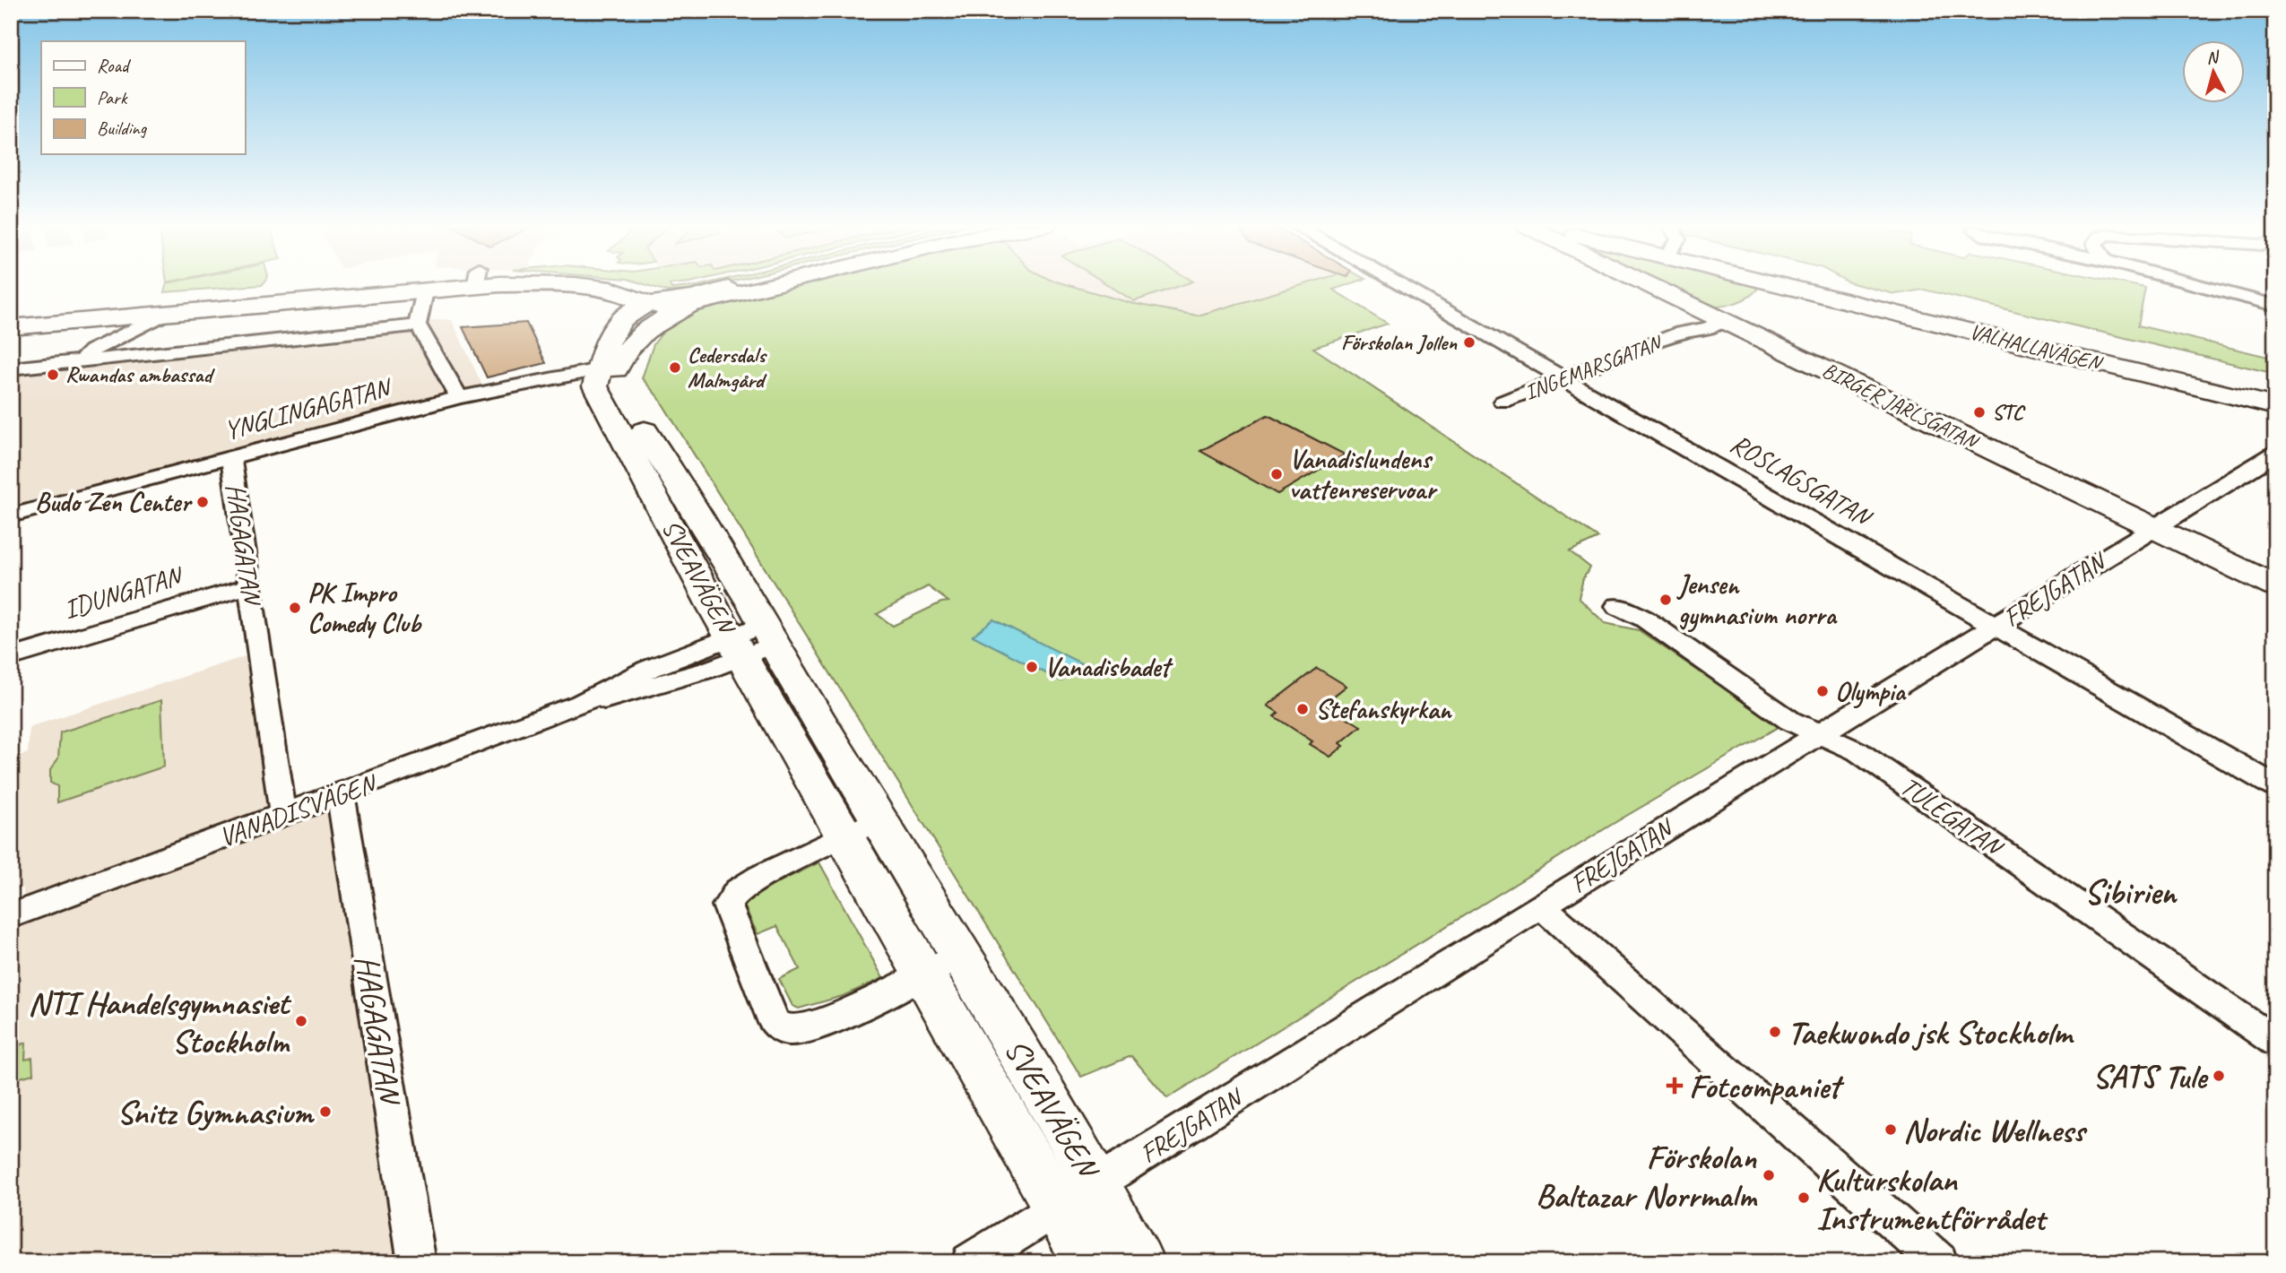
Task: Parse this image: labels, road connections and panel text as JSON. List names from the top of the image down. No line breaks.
{"streets":{"main road":["VALHALLAVÄGEN","INGEMARSGATAN","BIRGER JARLSGATAN","SVEAVÄGEN"],"street":["YNGLINGAGATAN","ROSLAGSGATAN","HAGAGATAN","FREJGATAN","IDUNGATAN","VANADISVÄGEN","TULEGATAN"]},"crossings":[["VALHALLAVÄGEN","INGEMARSGATAN"],["VALHALLAVÄGEN","BIRGER JARLSGATAN"],["INGEMARSGATAN","BIRGER JARLSGATAN"],["INGEMARSGATAN","ROSLAGSGATAN"],["BIRGER JARLSGATAN","FREJGATAN"],["YNGLINGAGATAN","HAGAGATAN"],["YNGLINGAGATAN","SVEAVÄGEN"],["ROSLAGSGATAN","FREJGATAN"],["HAGAGATAN","IDUNGATAN"],["HAGAGATAN","VANADISVÄGEN"],["SVEAVÄGEN","FREJGATAN"],["SVEAVÄGEN","VANADISVÄGEN"],["FREJGATAN","TULEGATAN"]],"districts":["Sibirien"],"places":{"other":["Förskolan Jollen","Cedersdals Malmgård","Rwandas ambassad","STC","Vanadislundens vattenreservoar","Budo Zen Center","Jensen gymnasium norra","PK Impro Comedy Club","Vanadisbadet","Olympia","Stefanskyrkan","NTI Handelsgymnasiet Stockholm","Taekwondo jsk Stockholm","SATS Tule","Snitz Gymnasium","Nordic Wellness","Förskolan Baltazar Norrmalm","Kulturskolan Instrumentförrådet"],"health":["Fotcompaniet"]},"legend":["Road","Park","Building"],"north":"top"}
